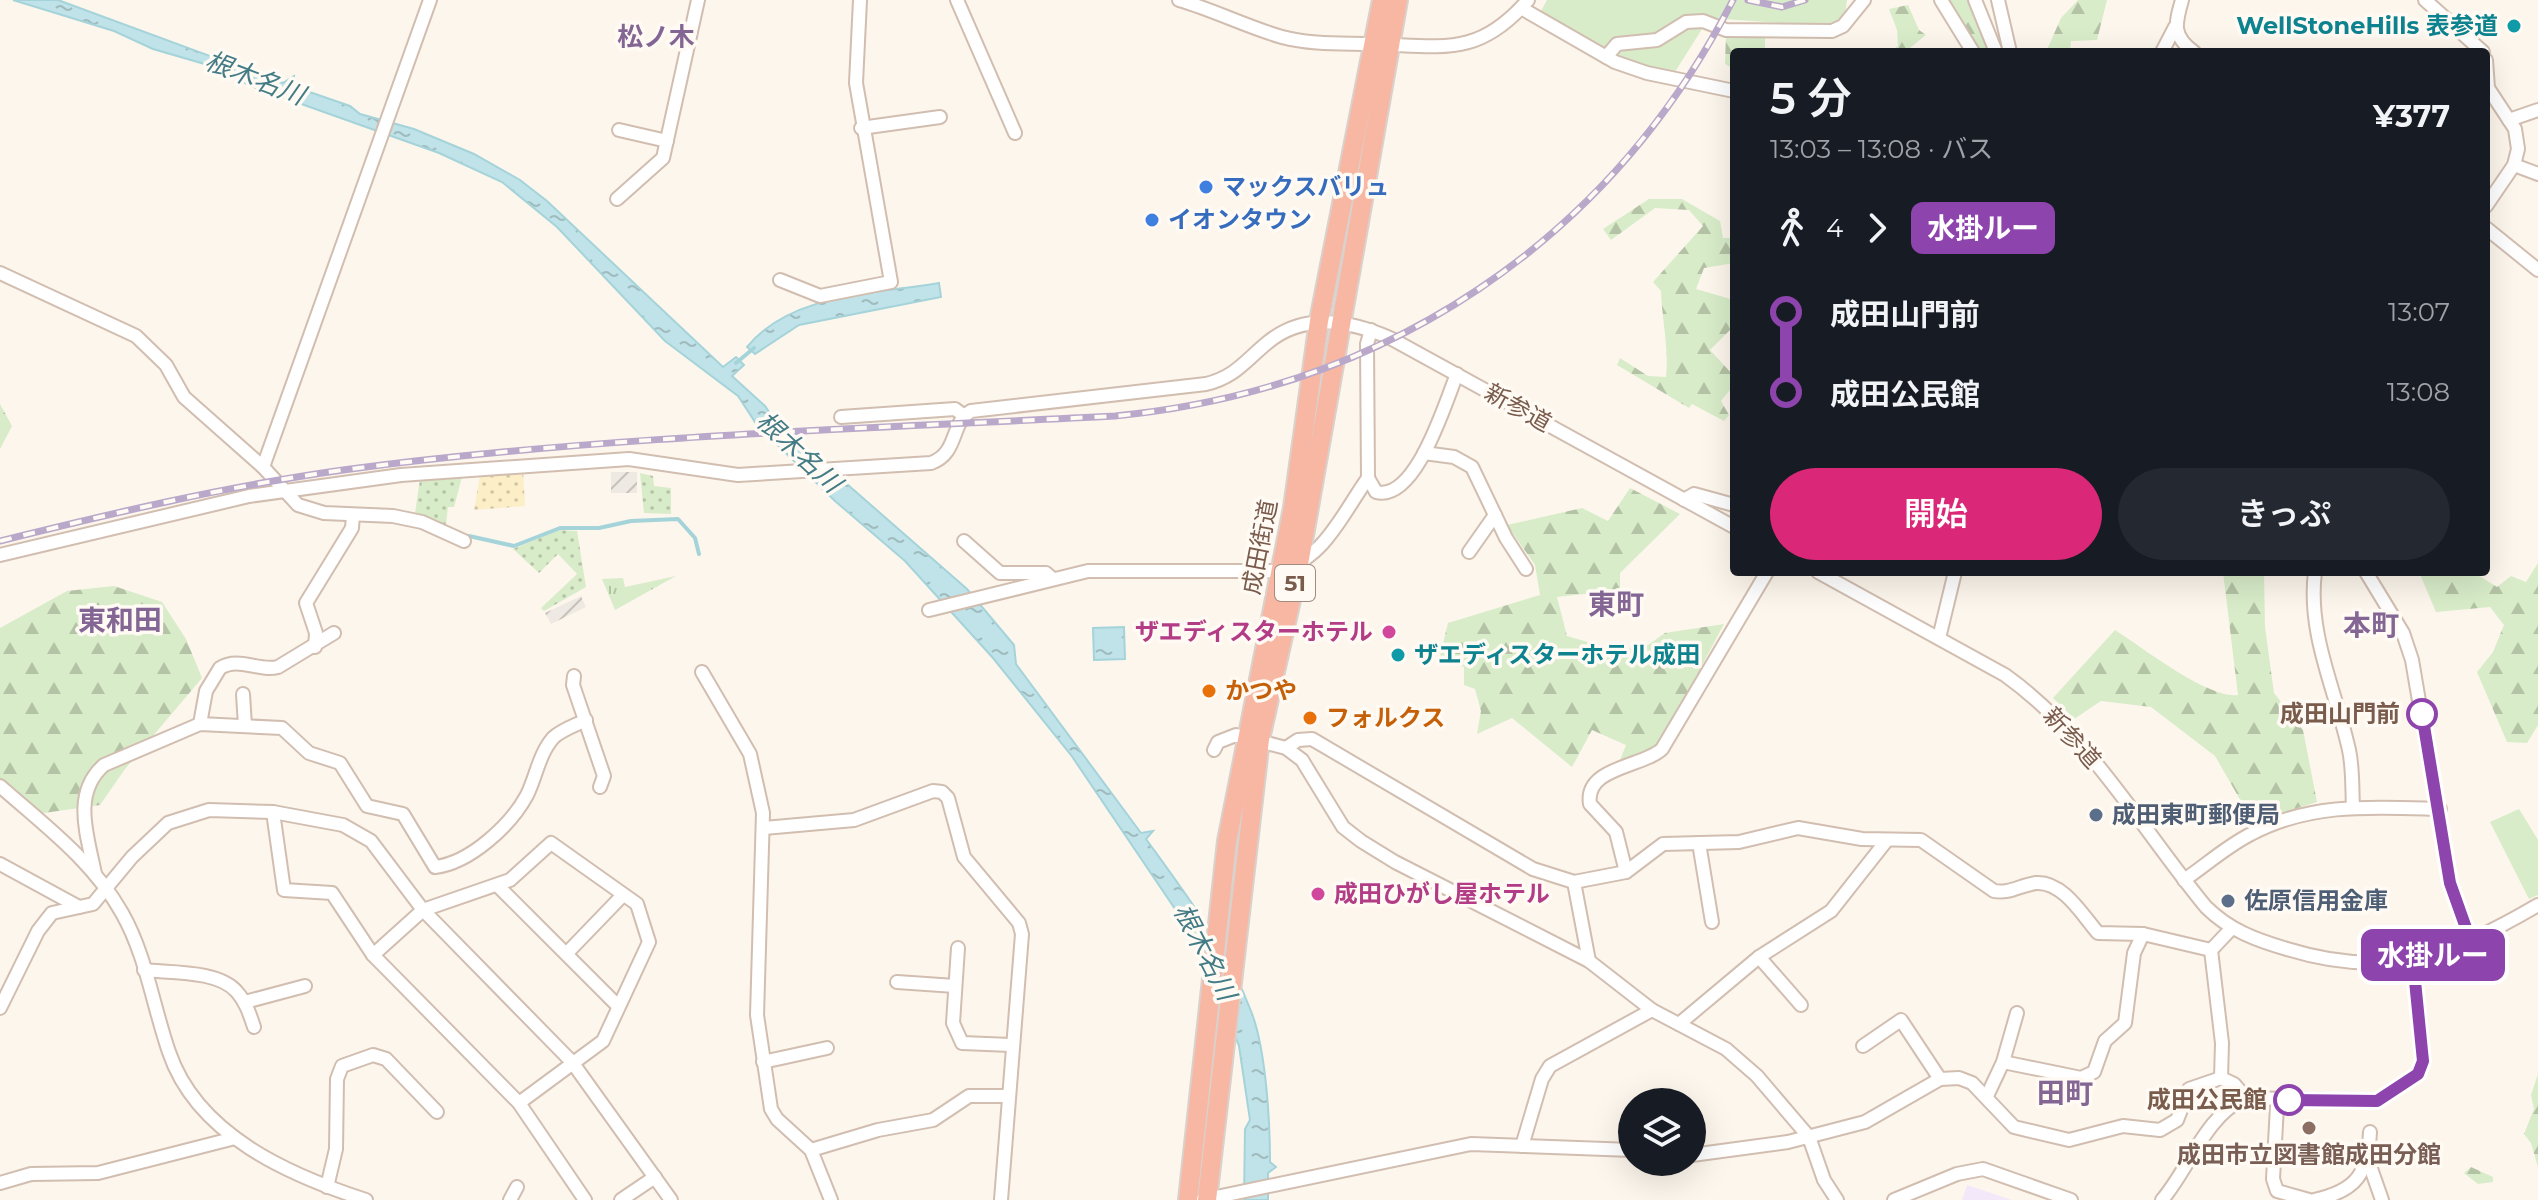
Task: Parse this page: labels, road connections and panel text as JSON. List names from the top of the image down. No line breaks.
{"streets":{"highway":["成田街道","51"],"street":["新参道"]},"crossings":[["新参道","成田街道"]],"districts":["松ノ木","東町","東和田","本町","田町"],"water":["根木名川"],"places":["WellStoneHills 表参道","マックスバリュ","イオンタウン","ザエディスターホテル","ザエディスターホテル成田","かつや","成田山門前","フォルクス","成田東町郵便局","成田ひがし屋ホテル","佐原信用金庫","成田公民館","成田市立図書館成田分館"],"lines":["bus line 水掛ルー"],"page":{"on_map":"水掛ルー","heading":["5 分","13:03 – 13:08 · バス","¥377"],"legs":["4","水掛ルー"],"list":[{"name":"成田山門前","value":"13:07"},{"name":"成田公民館","value":"13:08"}],"buttons":["開始","きっぷ"]}}
